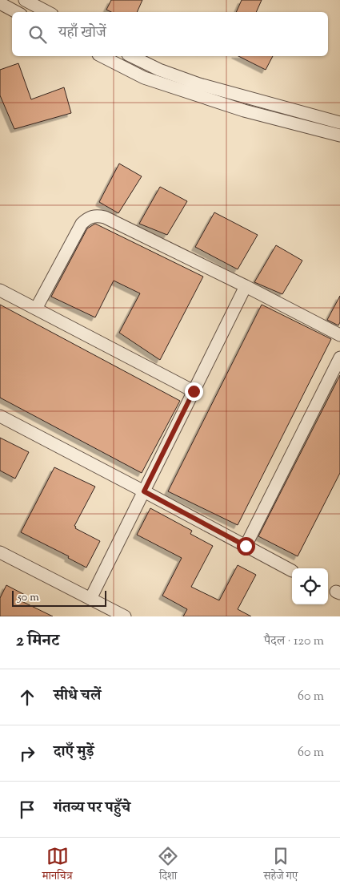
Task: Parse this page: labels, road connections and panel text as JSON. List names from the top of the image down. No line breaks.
{"scale_bar":"50 m","page":{"search":"यहाँ खोजें","scale":"50 m","heading":["2 मिनट","पैदल · 120 m"],"list":[["सीधे चलें","60 m"],["दाएँ मुड़ें","60 m"],"गंतव्य पर पहुँचे"],"nav":["मानचित्र","दिशा","सहेजे गए"]}}
